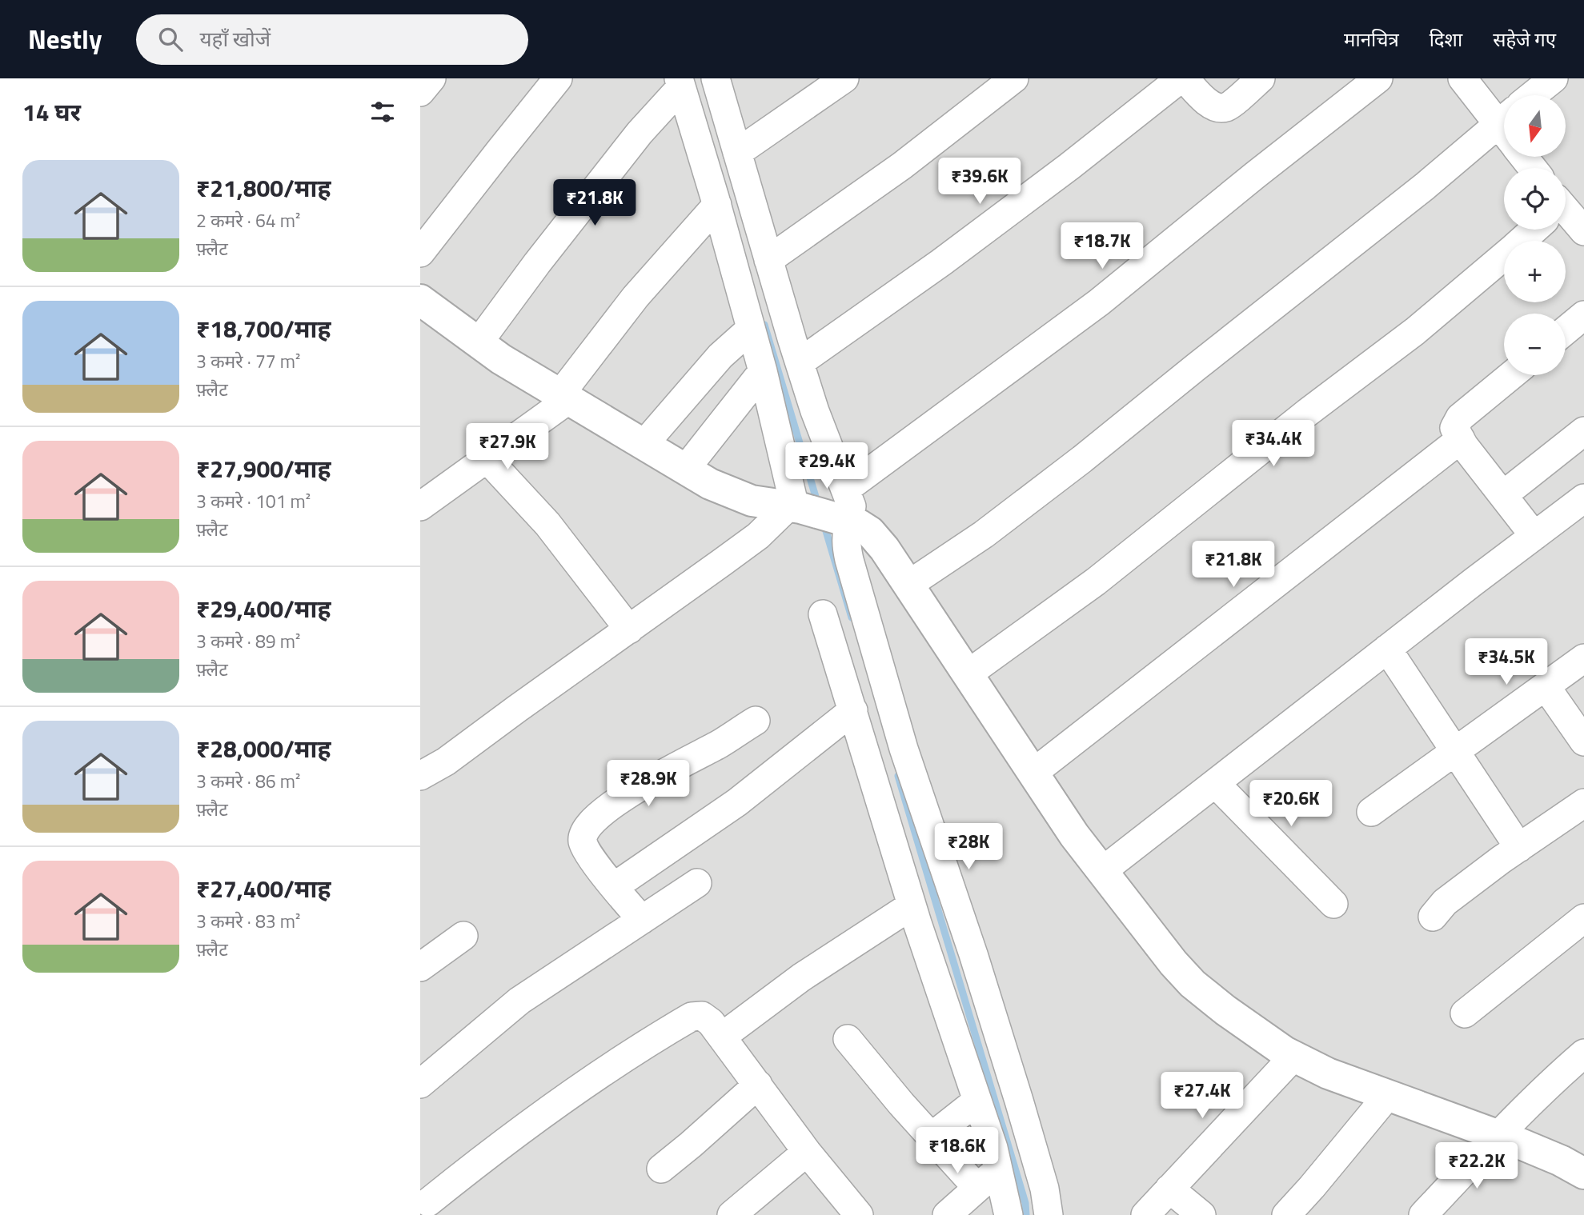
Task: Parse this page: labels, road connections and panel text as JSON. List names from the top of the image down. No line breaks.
{"north":"bottom","page":{"header":"Nestly","search":"यहाँ खोजें","nav":["मानचित्र","दिशा","सहेजे गए"],"heading":"14 घर","map_buttons":["+","−"],"list":[{"name":"₹21,800/माह","note":"2 कमरे · 64 m² · फ़्लैट"},{"name":"₹18,700/माह","note":"3 कमरे · 77 m² · फ़्लैट"},{"name":"₹27,900/माह","note":"3 कमरे · 101 m² · फ़्लैट"},{"name":"₹29,400/माह","note":"3 कमरे · 89 m² · फ़्लैट"},{"name":"₹28,000/माह","note":"3 कमरे · 86 m² · फ़्लैट"},{"name":"₹27,400/माह","note":"3 कमरे · 83 m² · फ़्लैट"}],"price":["₹39.6K","₹21.8K","₹18.7K","₹34.4K","₹27.9K","₹29.4K","₹21.8K","₹34.5K","₹28.9K","₹20.6K","₹28K","₹27.4K","₹18.6K","₹22.2K"]}}
